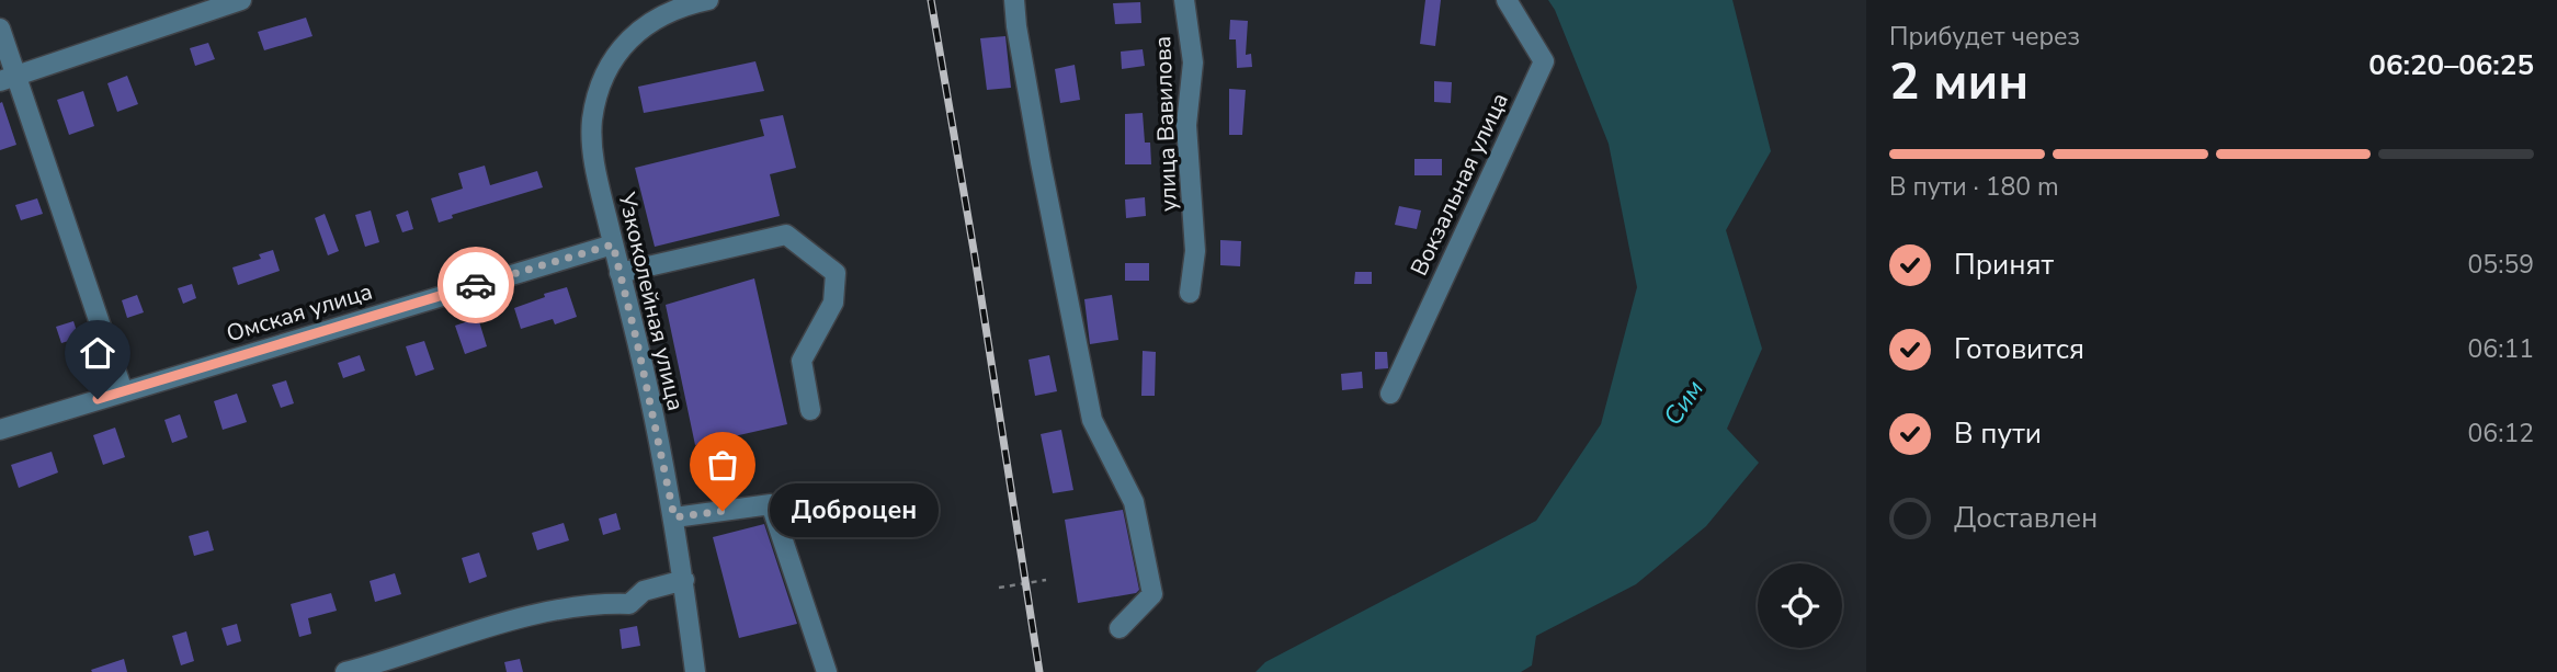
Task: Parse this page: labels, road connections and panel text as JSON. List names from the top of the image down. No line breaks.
{"streets":{"street":["улица Вавилова","Вокзальная улица","Узкоколейная улица","Омская улица"]},"crossings":[["Узкоколейная улица","Омская улица"]],"water":["Сим"],"places":["Доброцен"],"page":{"heading":["2 мин","Прибудет через","06:20–06:25"],"bar":"В пути · 180 m","list":[["Принят","05:59"],["Готовится","06:11"],["В пути","06:12"],"Доставлен"],"bubble":"Доброцен"}}
